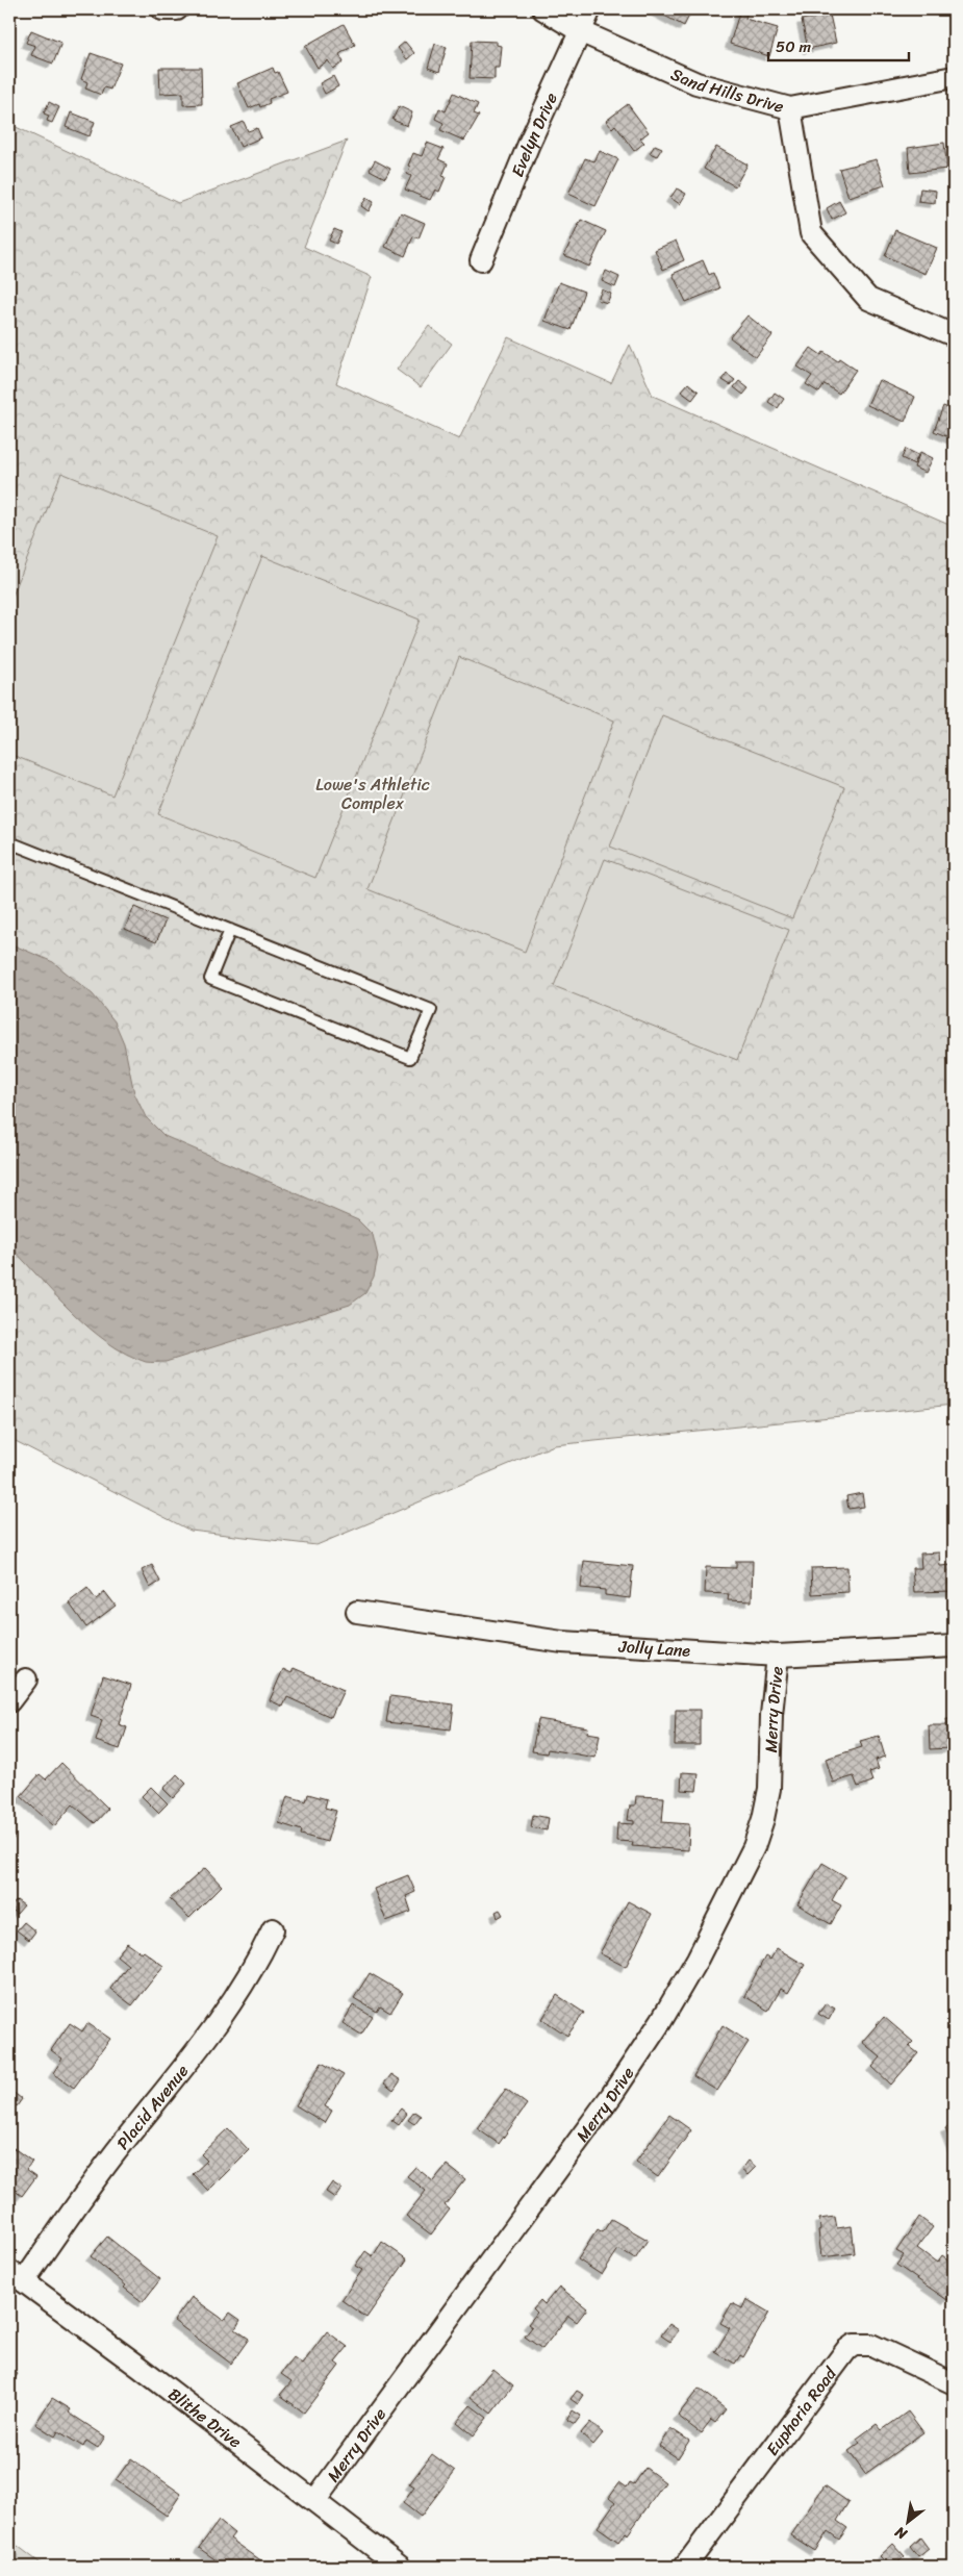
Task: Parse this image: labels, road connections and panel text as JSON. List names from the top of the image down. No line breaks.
{"streets":{"street":["Sand Hills Drive","Evelyn Drive","Jolly Lane","Merry Drive","Placid Avenue","Euphoria Road","Blithe Drive"]},"crossings":[["Sand Hills Drive","Evelyn Drive"],["Jolly Lane","Merry Drive"],["Merry Drive","Blithe Drive"],["Placid Avenue","Blithe Drive"]],"parks":["Lowe's Athletic Complex"],"scale_bar":"50 m","north":"bottom left"}
